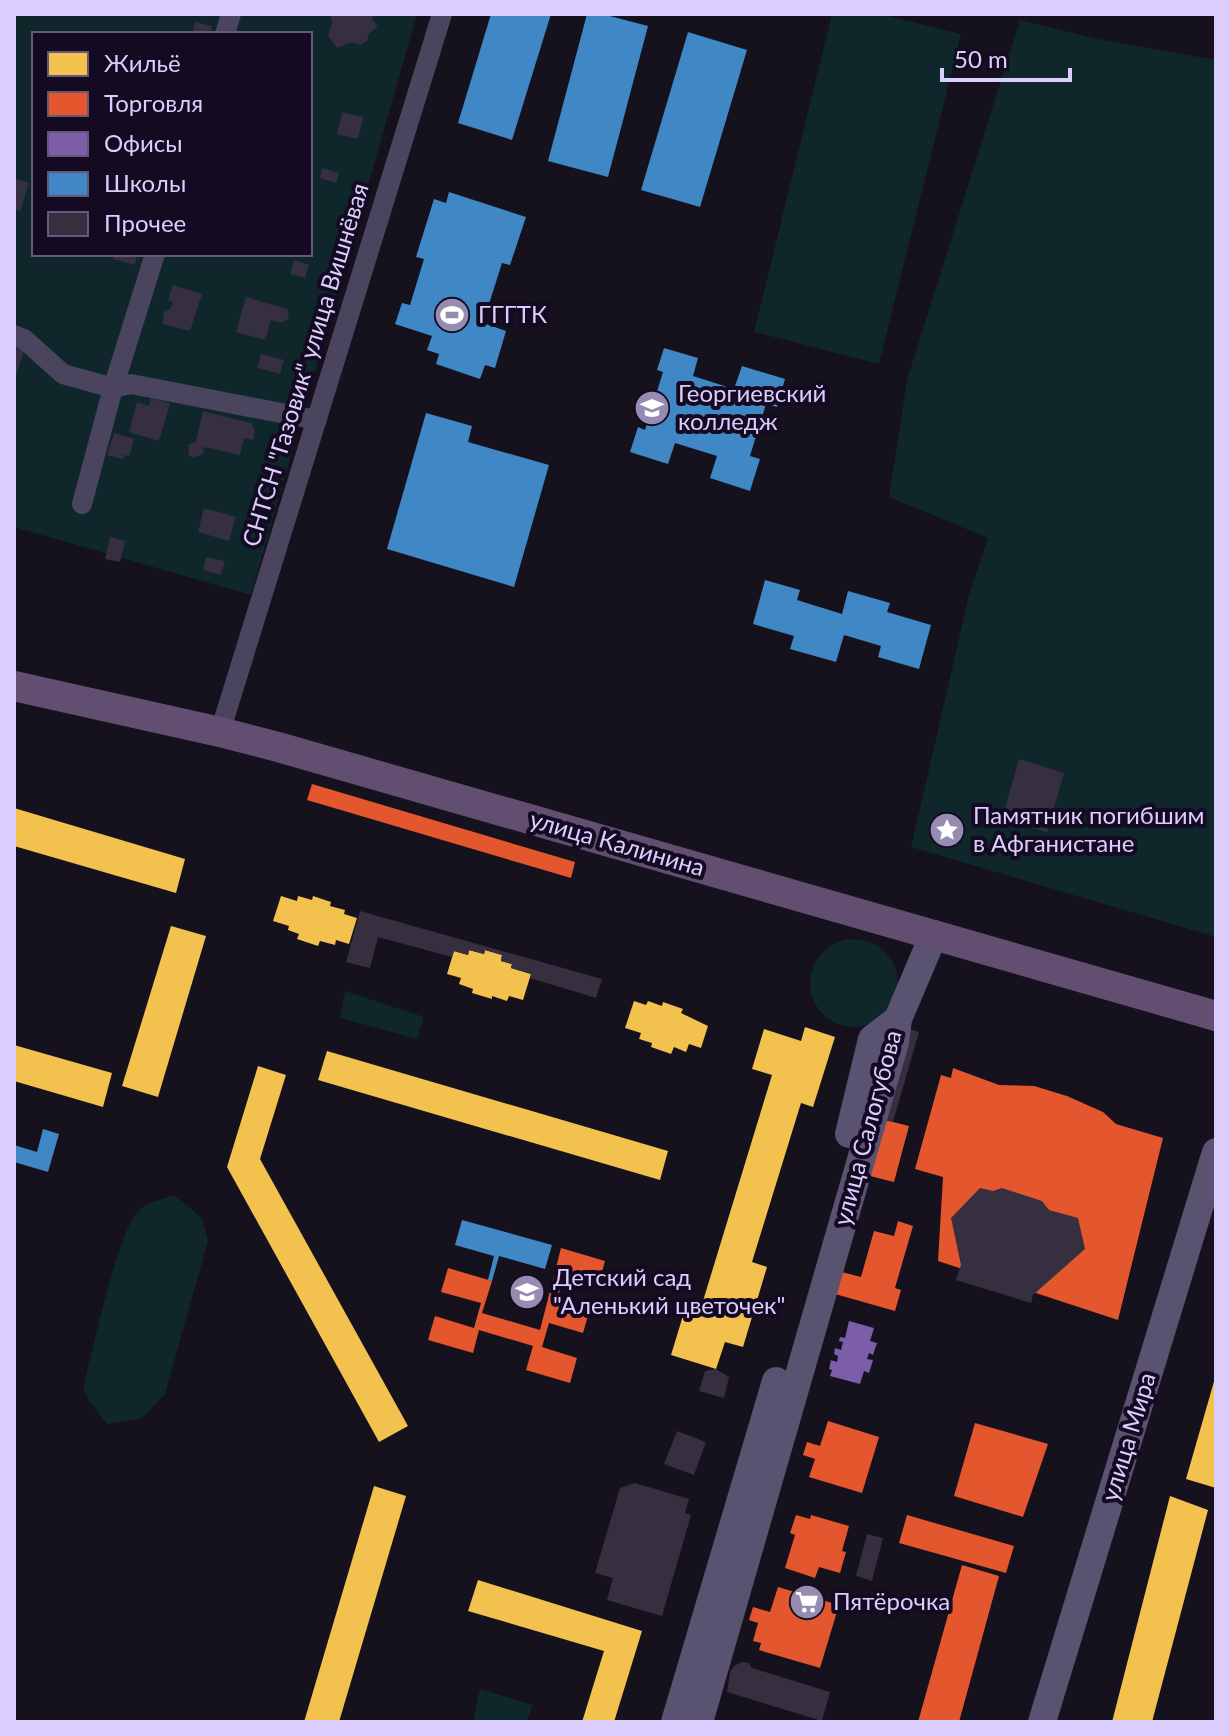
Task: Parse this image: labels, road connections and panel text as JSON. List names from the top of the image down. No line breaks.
{"streets":{"main road":["улица Калинина"],"street":["СНТСН \"Газовик\" улица Вишнёвая","улица Салогубова","улица Мира"]},"crossings":[["СНТСН \"Газовик\" улица Вишнёвая","улица Калинина"]],"places":{"sports":["ГГГТК"],"school or university":["Георгиевский колледж","Детский сад \"Аленький цветочек\""],"place":["Памятник погибшим в Афганистане"],"supermarket":["Пятёрочка"]},"legend":["Жильё","Торговля","Офисы","Школы","Прочее"],"scale_bar":"50 m"}
